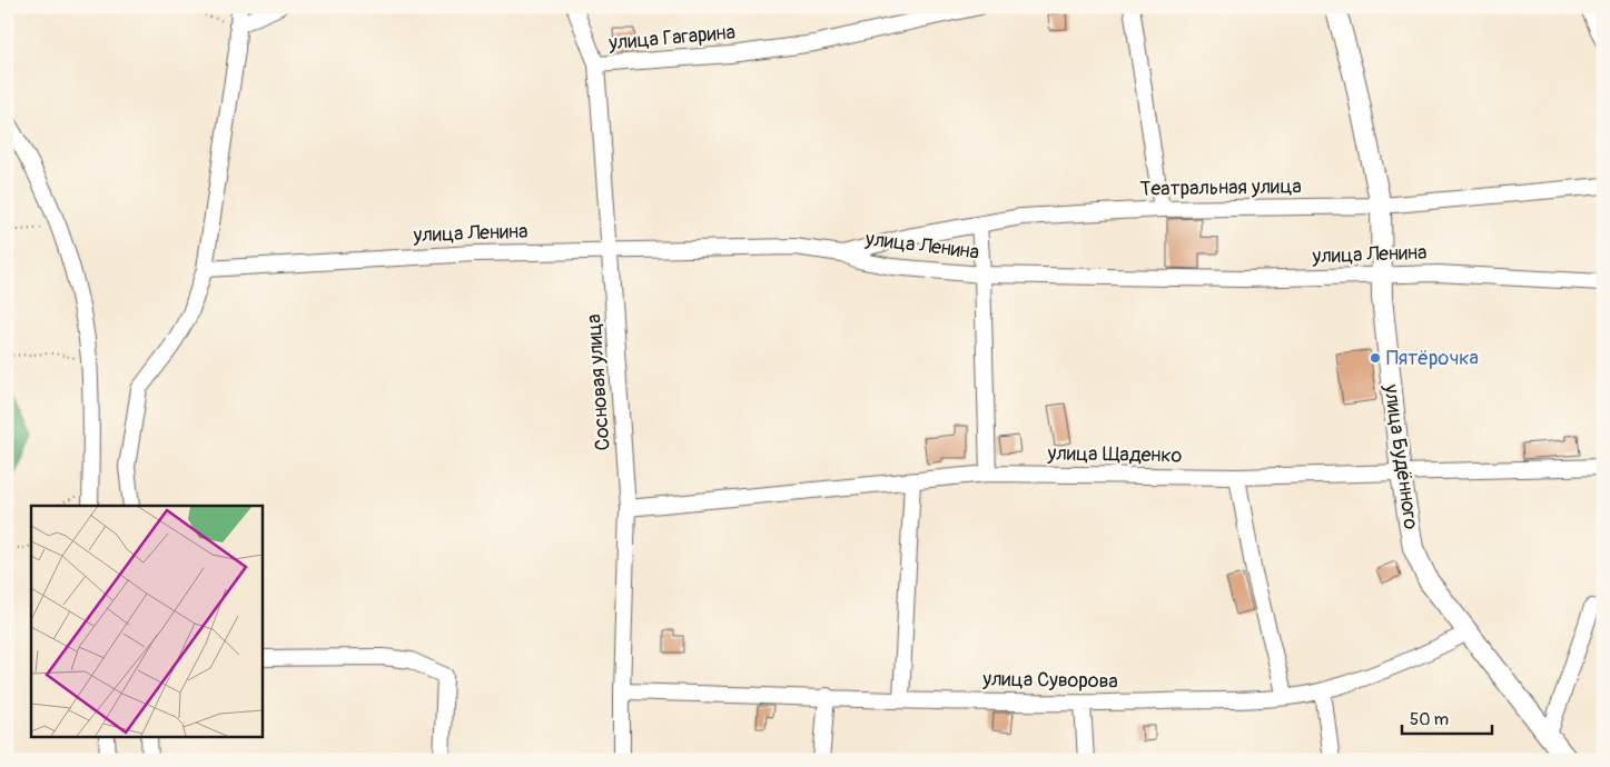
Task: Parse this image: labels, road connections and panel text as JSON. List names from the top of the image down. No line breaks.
{"streets":{"main road":["улица Будённого"],"street":["улица Гагарина","Театральная улица","улица Ленина","Сосновая улица","улица Щаденко","улица Суворова"]},"crossings":[["улица Гагарина","Сосновая улица"],["Театральная улица","улица Ленина"],["Театральная улица","улица Будённого"],["улица Ленина","Сосновая улица"],["улица Ленина","улица Будённого"],["Сосновая улица","улица Щаденко"],["Сосновая улица","улица Суворова"],["улица Щаденко","улица Будённого"],["улица Будённого","улица Суворова"]],"places":["Пятёрочка"],"scale_bar":"50 m"}
